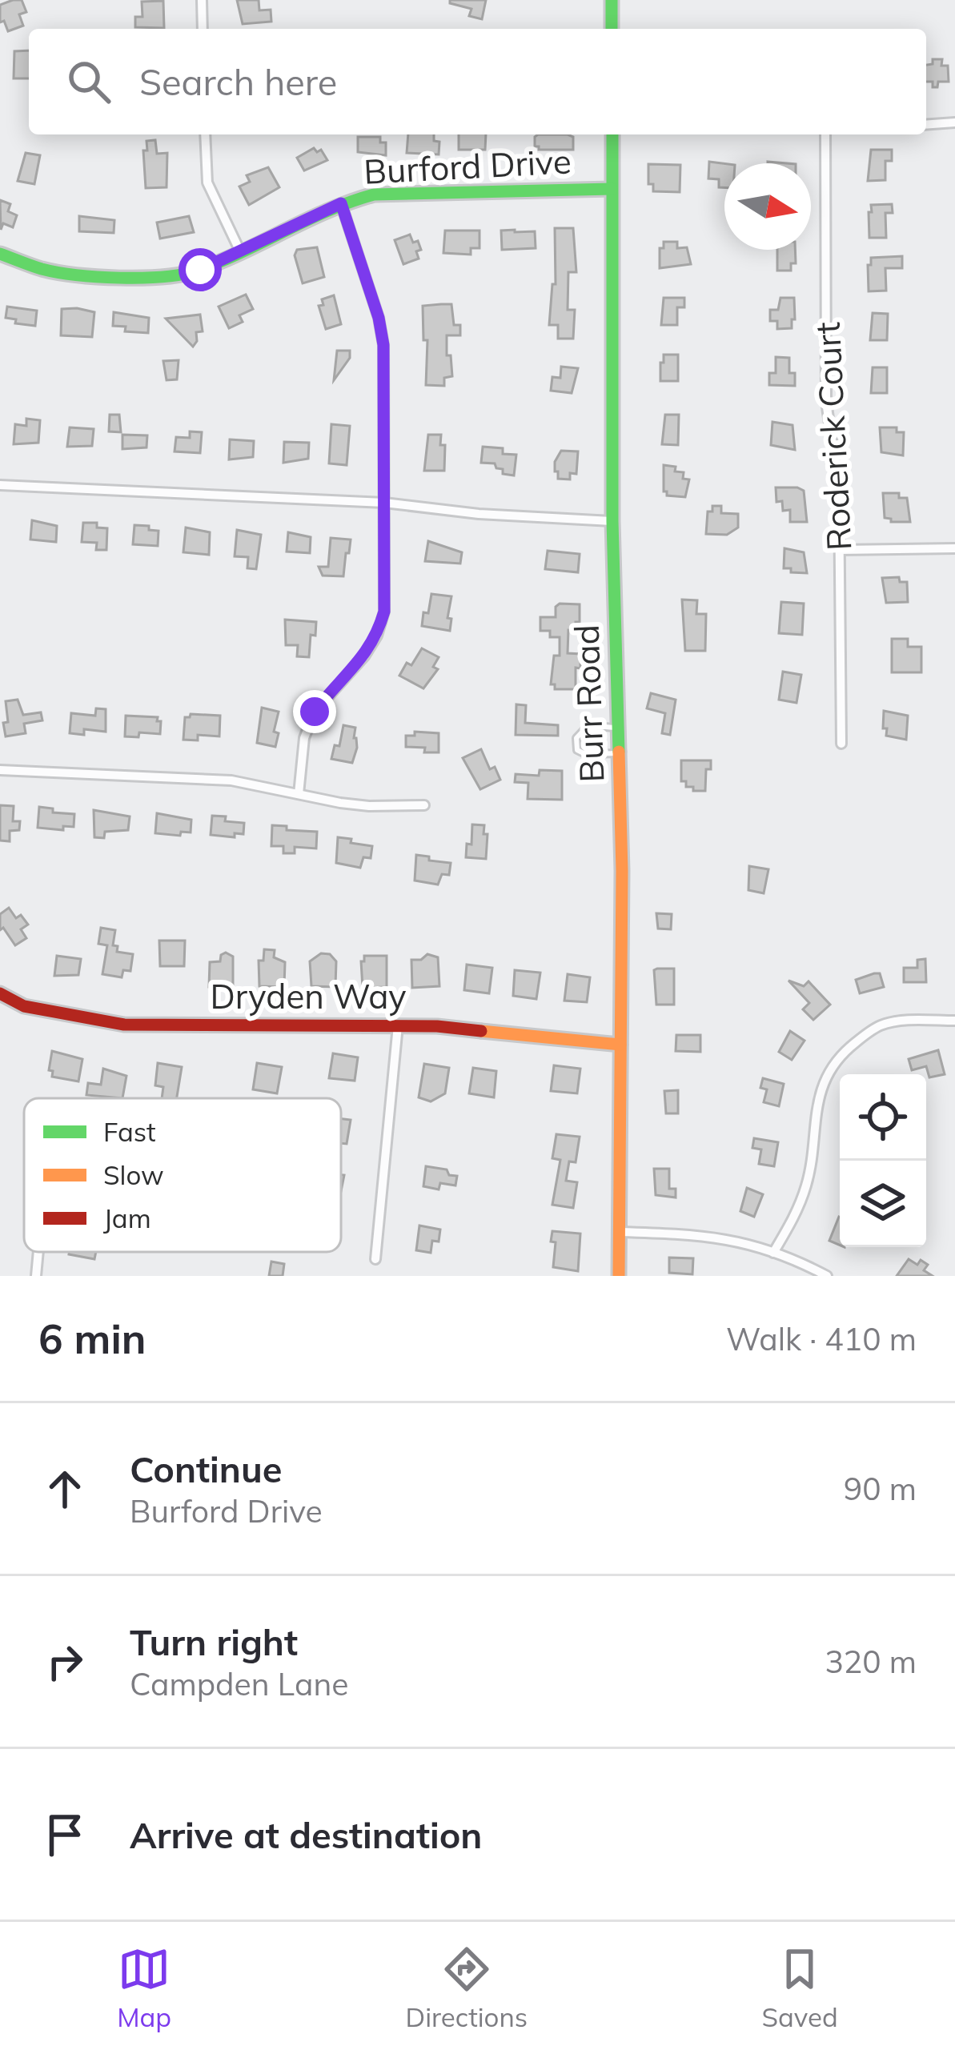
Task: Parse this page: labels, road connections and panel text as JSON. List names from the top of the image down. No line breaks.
{"streets":{"street":["Burford Drive","Roderick Court","Burr Road","Dryden Way"]},"crossings":[["Burford Drive","Burr Road"],["Burr Road","Dryden Way"]],"legend":["Fast","Slow","Jam"],"north":"right","page":{"search":"Search here","heading":["6 min","Walk · 410 m"],"list":[["Continue","Burford Drive","90 m"],["Turn right","Campden Lane","320 m"],"Arrive at destination"],"nav":["Map","Directions","Saved"]}}
